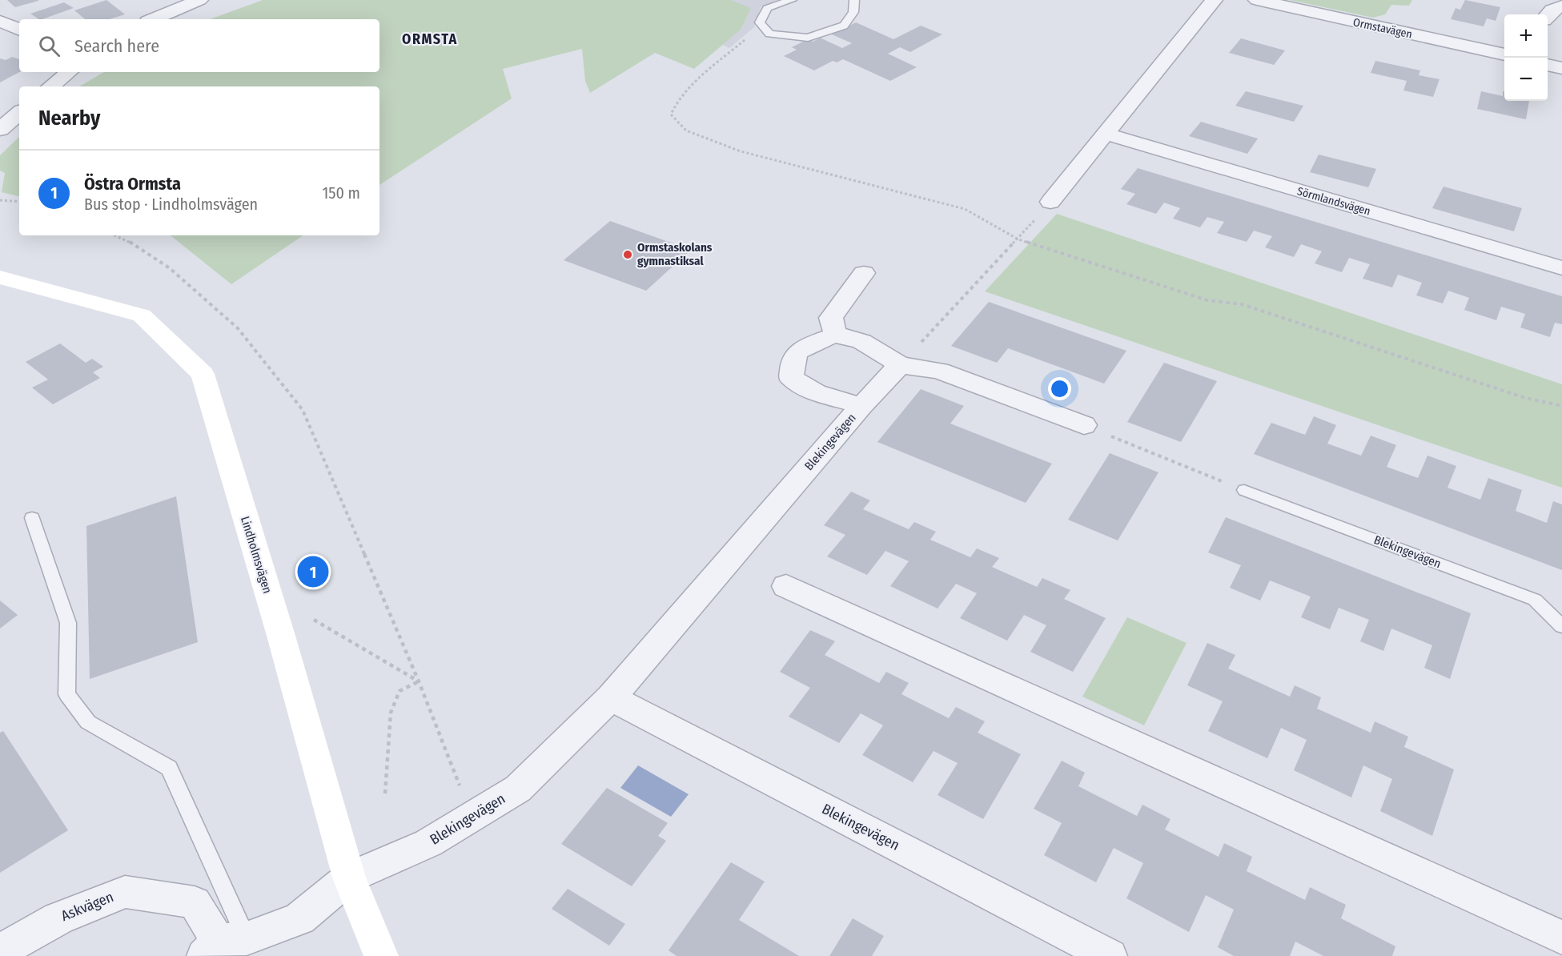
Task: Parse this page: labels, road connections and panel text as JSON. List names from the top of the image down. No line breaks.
{"streets":{"main road":["Lindholmsvägen"],"street":["Ormstavägen","Sörmlandsvägen","Blekingevägen","Askvägen"]},"crossings":[["Blekingevägen","Lindholmsvägen"]],"districts":["ORMSTA"],"places":["Ormstaskolans gymnastiksal"],"page":{"map_buttons":["+","−"],"search":"Search here","heading":"Nearby","list":[{"mark":"1","name":"Östra Ormsta","note":"Bus stop · Lindholmsvägen","value":"150 m"}],"pins":"1"}}
